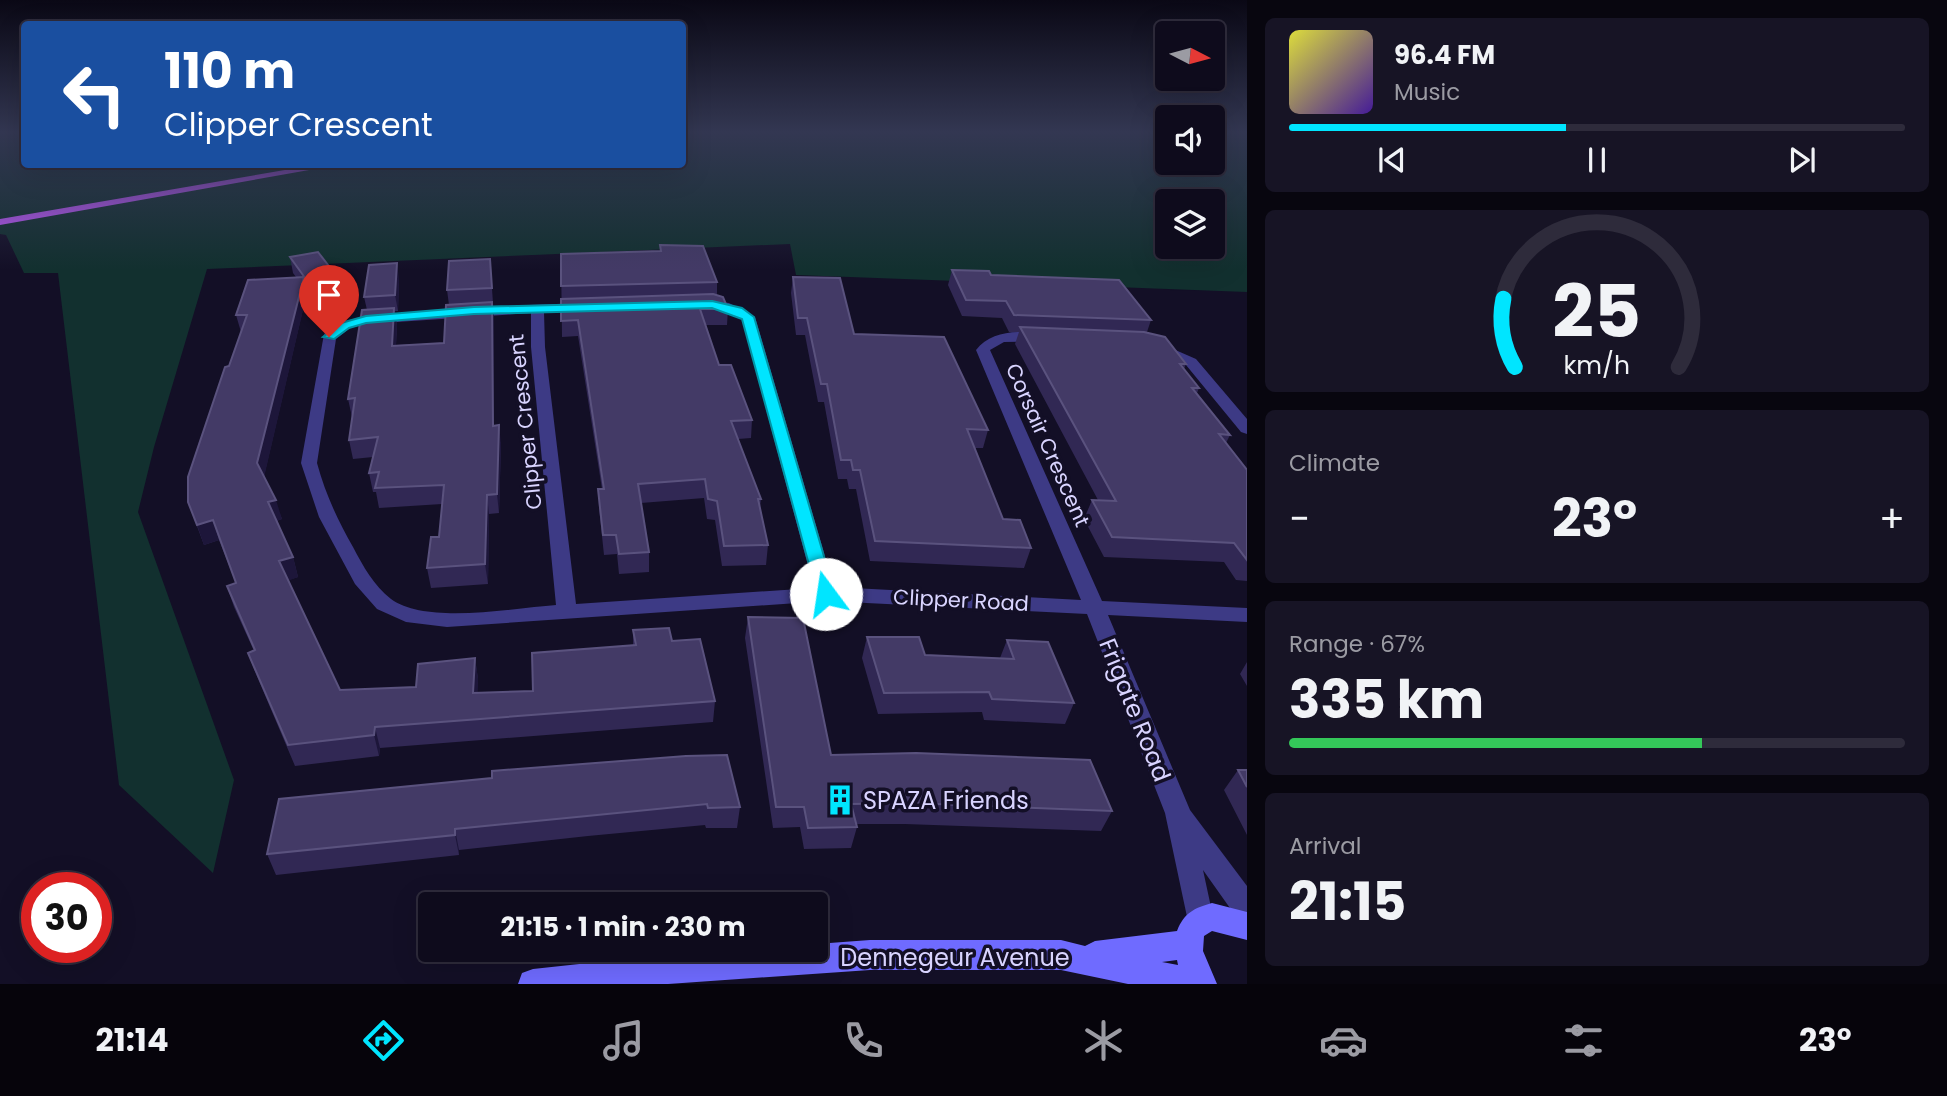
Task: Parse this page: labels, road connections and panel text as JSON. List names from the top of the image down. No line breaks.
{"streets":{"street":["Clipper Crescent","Corsair Crescent","Clipper Road","Frigate Road","Dennegeur Avenue"]},"crossings":[["Clipper Crescent","Clipper Road"],["Corsair Crescent","Clipper Road"],["Corsair Crescent","Frigate Road"],["Clipper Road","Frigate Road"],["Frigate Road","Dennegeur Avenue"]],"places":{"building":["SPAZA Friends"]},"north":"right","page":{"turn":["110 m","Clipper Crescent"],"song":["96.4 FM","Music"],"tile":["Climate",["Range · 67%","335 km"],["Arrival","21:15"]],"heat":["−","23°","+"],"limit":"30","trip":"21:15 · 1 min · 230 m","tabs":["21:14","23°"],"gauge":["25","km/h"]}}
